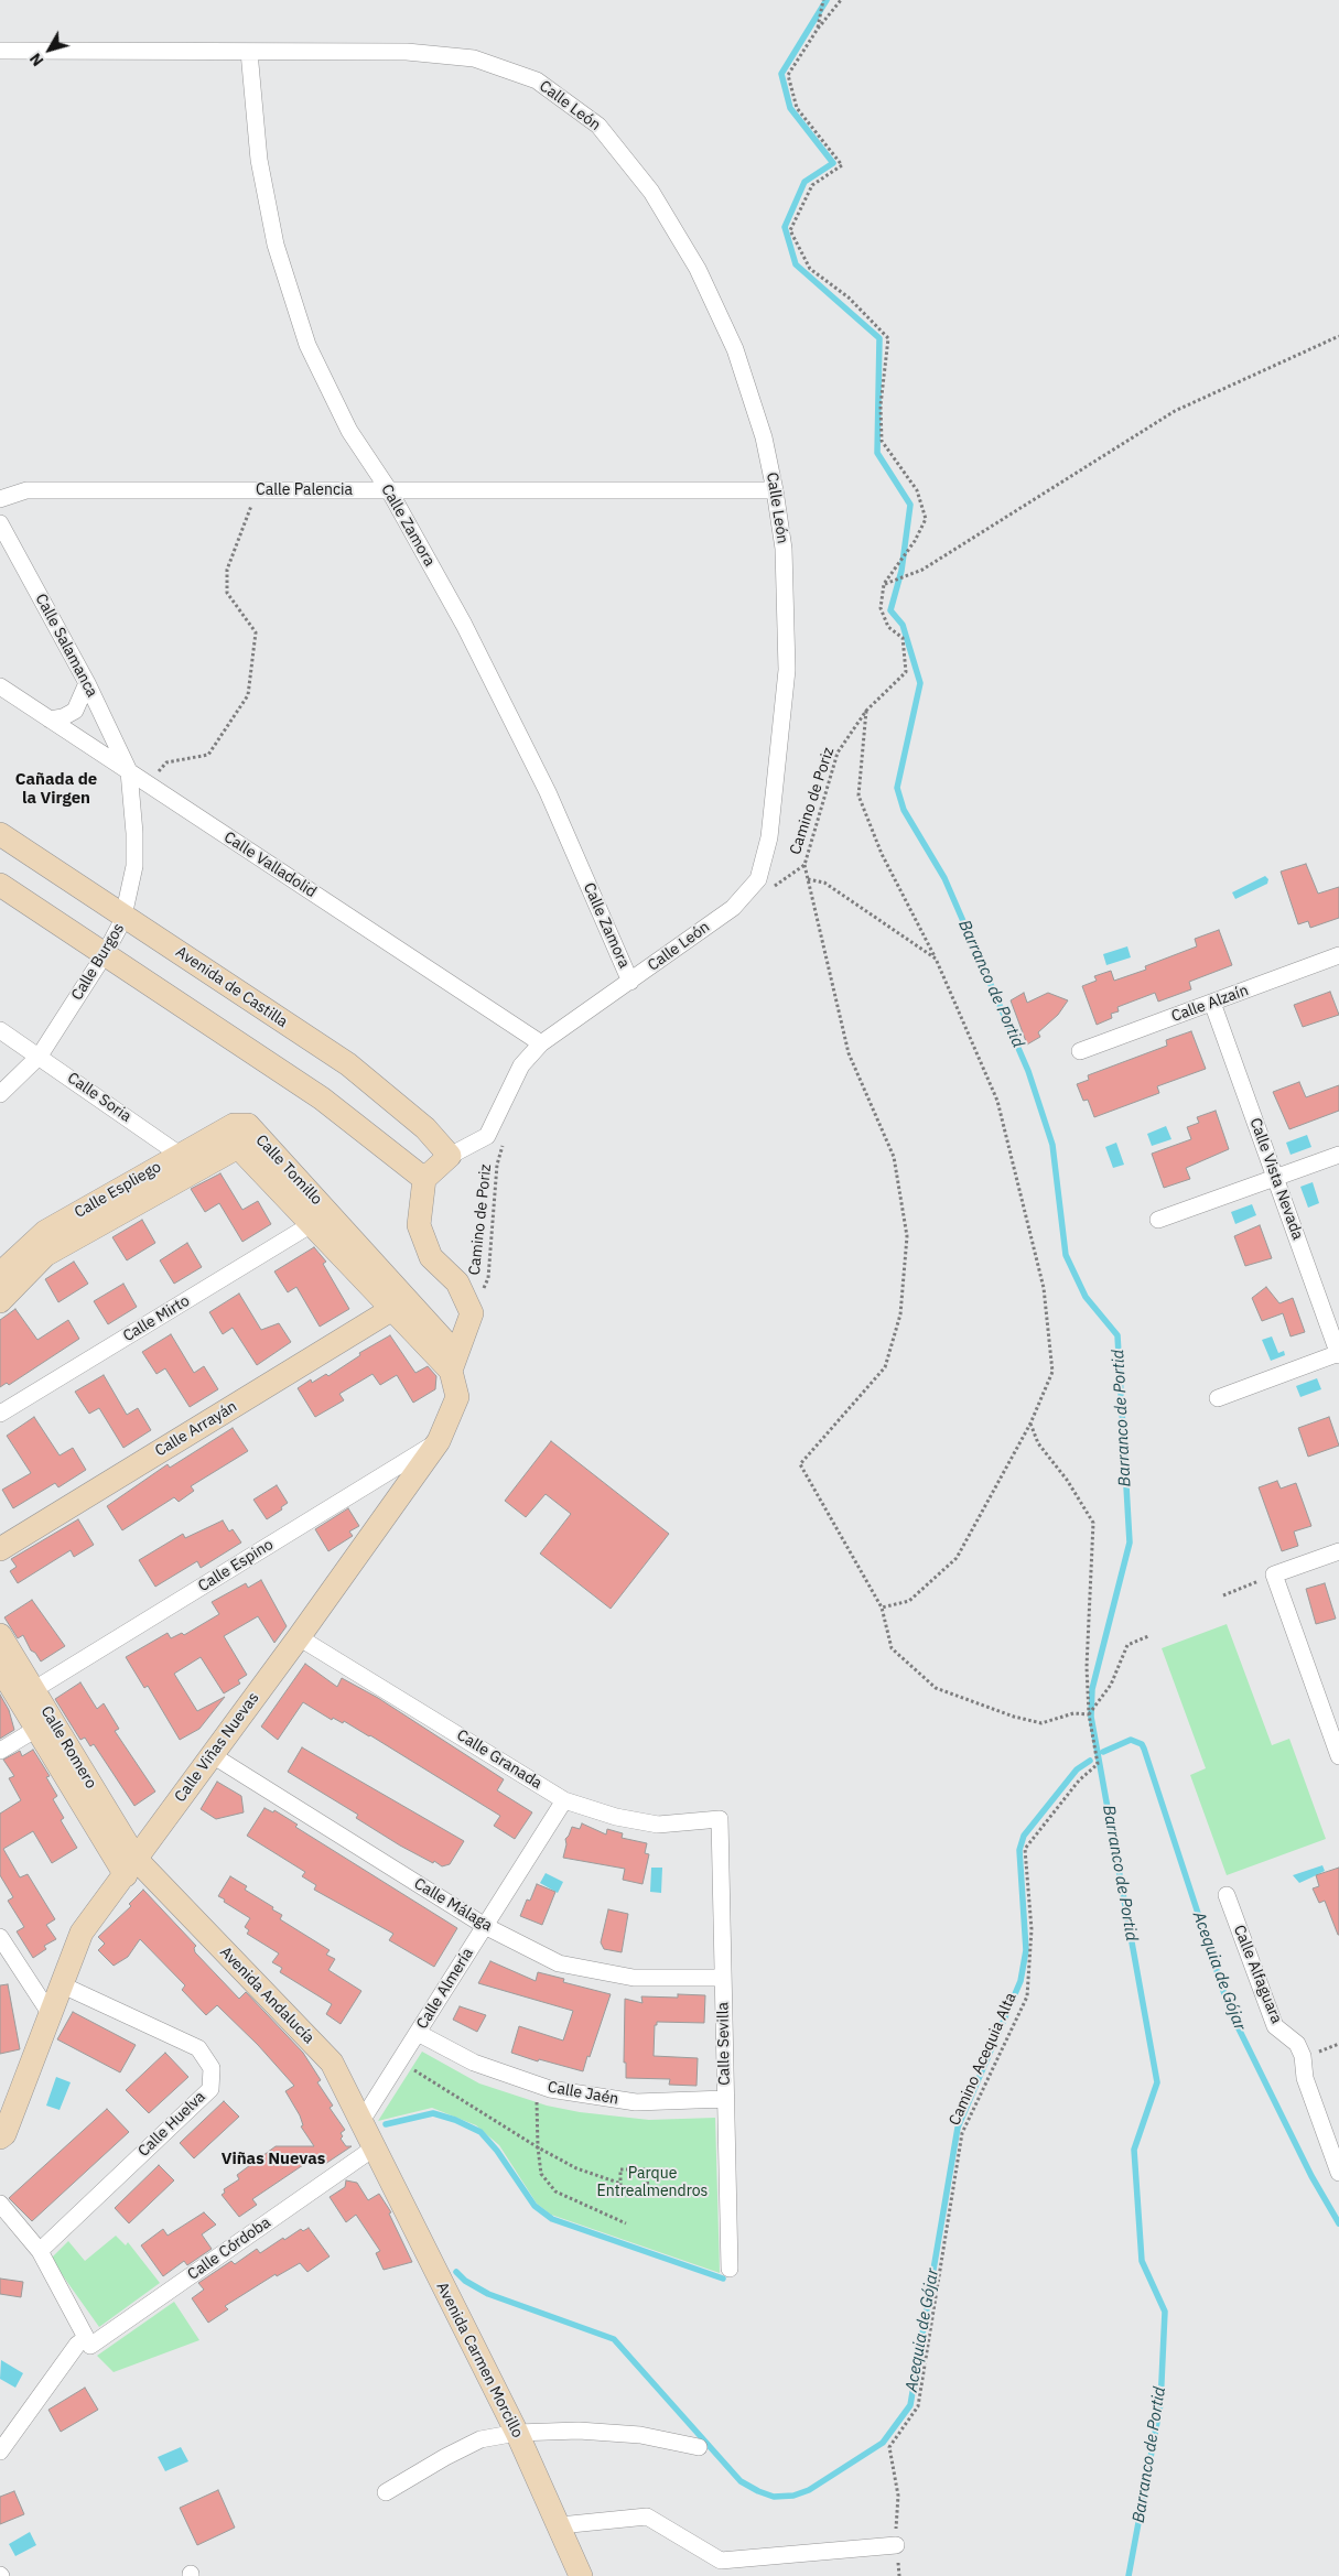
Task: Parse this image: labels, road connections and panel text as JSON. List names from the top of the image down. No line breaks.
{"streets":{"street":["Calle León","Calle Palencia","Calle Zamora","Calle Salamanca","Calle Valladolid","Calle Burgos","Avenida de Castilla","Calle Alzaín","Calle Soria","Calle Tomillo","Calle Vista Nevada","Calle Espliego","Calle Mirto","Calle Arrayán","Calle Espino","Calle Romero","Calle Viñas Nuevas","Calle Granada","Calle Málaga","Calle Alfaguara","Calle Almería","Avenida Andalucía","Calle Sevilla","Calle Jaén","Calle Huelva","Calle Córdoba","Avenida Carmen Morcillo"],"path":["Camino de Poriz","Camino Acequia Alta"]},"crossings":[["Calle León","Calle Palencia"],["Calle León","Calle Zamora"],["Calle León","Calle Valladolid"],["Calle León","Avenida de Castilla"],["Calle Palencia","Calle Zamora"],["Calle Salamanca","Calle Valladolid"],["Calle Salamanca","Calle Burgos"],["Calle Valladolid","Calle Burgos"],["Calle Burgos","Avenida de Castilla"],["Calle Burgos","Calle Soria"],["Calle Alzaín","Calle Vista Nevada"],["Calle Soria","Calle Espliego"],["Calle Tomillo","Calle Espliego"],["Calle Tomillo","Calle Mirto"],["Calle Tomillo","Calle Arrayán"],["Calle Tomillo","Calle Viñas Nuevas"],["Calle Espino","Calle Romero"],["Calle Espino","Calle Viñas Nuevas"],["Calle Romero","Calle Viñas Nuevas"],["Calle Romero","Avenida Andalucía"],["Calle Viñas Nuevas","Calle Granada"],["Calle Viñas Nuevas","Calle Málaga"],["Calle Viñas Nuevas","Avenida Andalucía"],["Calle Viñas Nuevas","Calle Huelva"],["Calle Granada","Calle Almería"],["Calle Granada","Calle Sevilla"],["Calle Málaga","Calle Almería"],["Calle Málaga","Calle Sevilla"],["Calle Almería","Avenida Andalucía"],["Calle Almería","Calle Jaén"],["Avenida Andalucía","Calle Córdoba"],["Avenida Andalucía","Avenida Carmen Morcillo"],["Calle Sevilla","Calle Jaén"],["Calle Córdoba","Avenida Carmen Morcillo"]],"districts":["Cañada de la Virgen","Viñas Nuevas"],"water":["Barranco de Portid","Acequia de Gójar"],"parks":["Parque Entrealmendros"],"north":"bottom left"}
